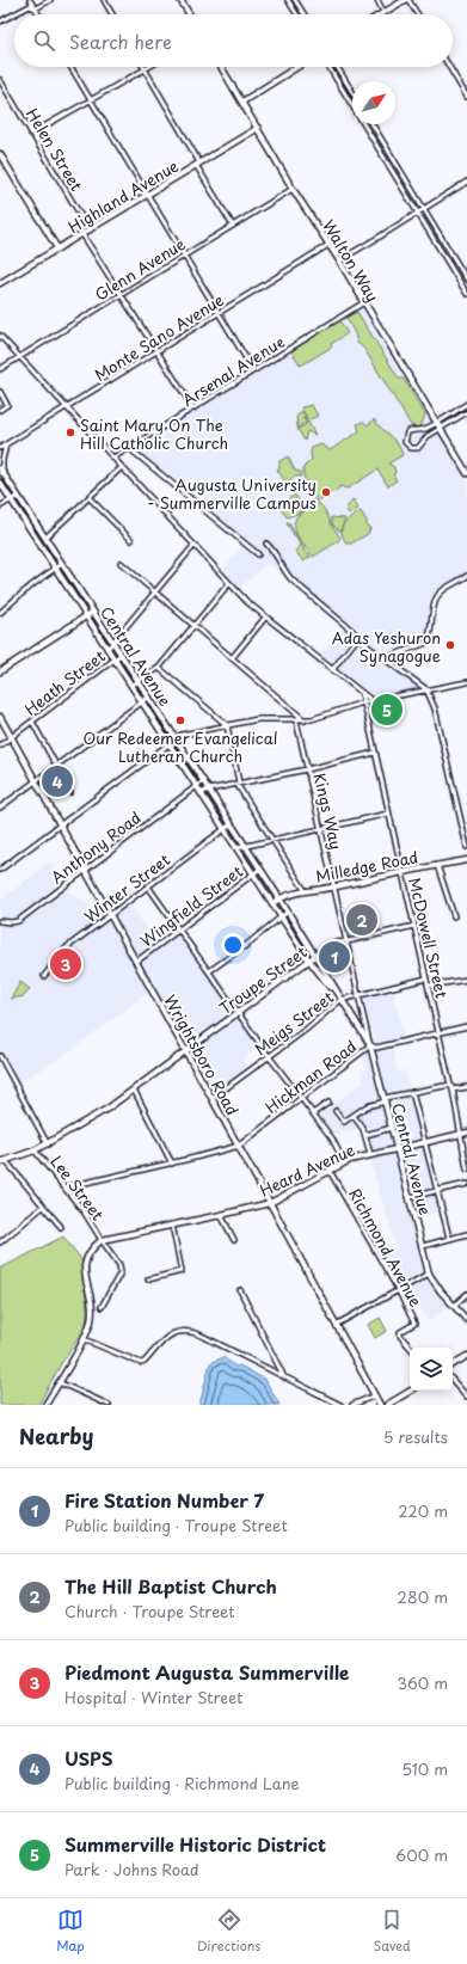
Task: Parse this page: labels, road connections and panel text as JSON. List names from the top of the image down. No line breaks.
{"streets":{"main road":["Highland Avenue","Walton Way","Central Avenue","Milledge Road","Troupe Street","Wrightsboro Road","Heard Avenue"],"street":["Helen Street","Glenn Avenue","Monte Sano Avenue","Arsenal Avenue","Heath Street","Kings Way","Anthony Road","Winter Street","Wingfield Street","McDowell Street","Meigs Street","Hickman Road","Lee Street","Richmond Avenue"]},"crossings":[["Helen Street","Highland Avenue"],["Highland Avenue","Walton Way"],["Walton Way","Glenn Avenue"],["Walton Way","Monte Sano Avenue"],["Walton Way","Arsenal Avenue"],["Monte Sano Avenue","Central Avenue"],["Central Avenue","Heath Street"],["Central Avenue","Kings Way"],["Central Avenue","Anthony Road"],["Central Avenue","Milledge Road"],["Central Avenue","Winter Street"],["Central Avenue","Wingfield Street"],["Central Avenue","Troupe Street"],["Central Avenue","Meigs Street"],["Central Avenue","Hickman Road"],["Central Avenue","Heard Avenue"],["Heath Street","Wrightsboro Road"],["Kings Way","Milledge Road"],["Kings Way","Troupe Street"],["Kings Way","Meigs Street"],["Kings Way","Hickman Road"],["Anthony Road","Wrightsboro Road"],["Milledge Road","McDowell Street"],["Winter Street","Wrightsboro Road"],["Wingfield Street","Wrightsboro Road"],["McDowell Street","Troupe Street"],["McDowell Street","Meigs Street"],["McDowell Street","Hickman Road"],["McDowell Street","Heard Avenue"],["Troupe Street","Wrightsboro Road"],["Troupe Street","Lee Street"],["Meigs Street","Wrightsboro Road"],["Wrightsboro Road","Hickman Road"],["Wrightsboro Road","Heard Avenue"],["Hickman Road","Lee Street"],["Heard Avenue","Lee Street"],["Heard Avenue","Richmond Avenue"]],"places":["Saint Mary On The Hill Catholic Church","Augusta University - Summerville Campus","Adas Yeshuron Synagogue","Our Redeemer Evangelical Lutheran Church"],"north":"top right","page":{"search":"Search here","pins":["5","4","2","1","3"],"heading":["Nearby","5 results"],"list":[{"mark":"1","name":"Fire Station Number 7","note":"Public building · Troupe Street","value":"220 m"},{"mark":"2","name":"The Hill Baptist Church","note":"Church · Troupe Street","value":"280 m"},{"mark":"3","name":"Piedmont Augusta Summerville","note":"Hospital · Winter Street","value":"360 m"},{"mark":"4","name":"USPS","note":"Public building · Richmond Lane","value":"510 m"},{"mark":"5","name":"Summerville Historic District","note":"Park · Johns Road","value":"600 m"}],"nav":["Map","Directions","Saved"]}}
